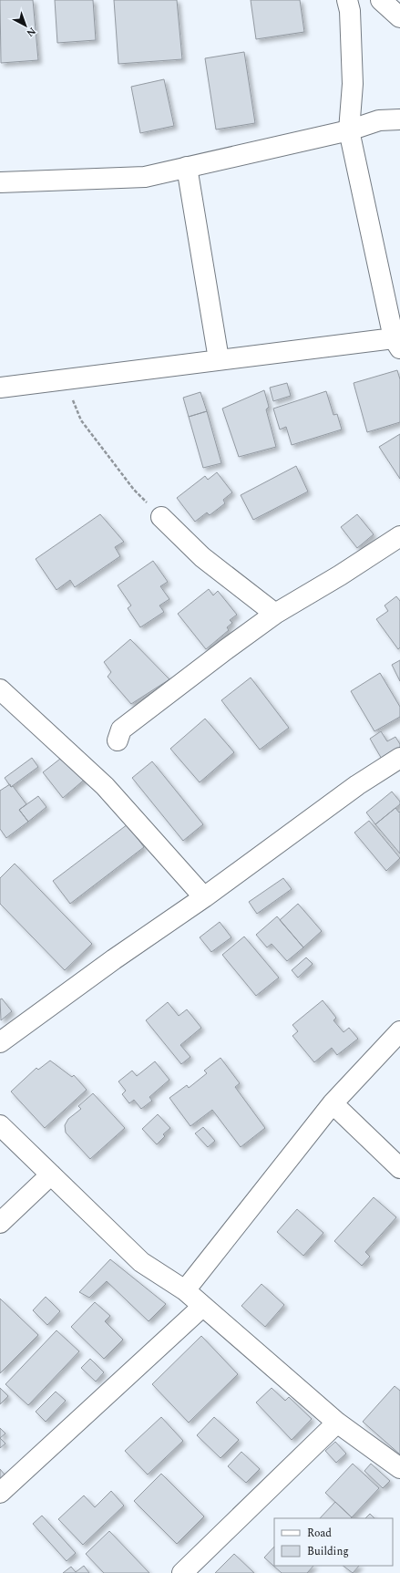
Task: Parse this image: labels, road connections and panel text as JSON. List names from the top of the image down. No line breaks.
{"legend":["Road","Building"],"north":"bottom right"}
